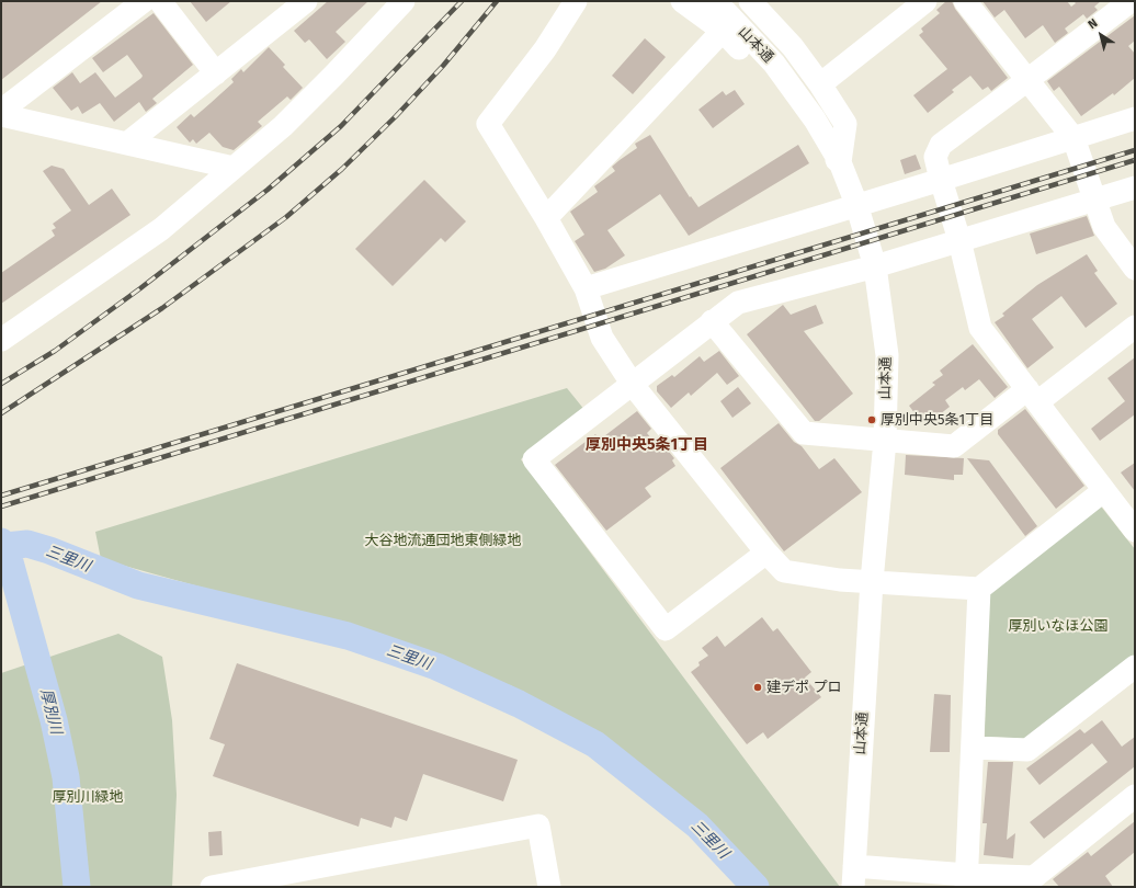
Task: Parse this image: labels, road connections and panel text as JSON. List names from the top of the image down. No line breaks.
{"streets":{"street":["山本通"]},"districts":["厚別中央5条1丁目"],"water":["三里川","厚別川"],"parks":["大谷地流通団地東側緑地","厚別いなほ公園","厚別川緑地"],"places":["厚別中央5条1丁目","建デポ プロ"],"north":"top left"}
